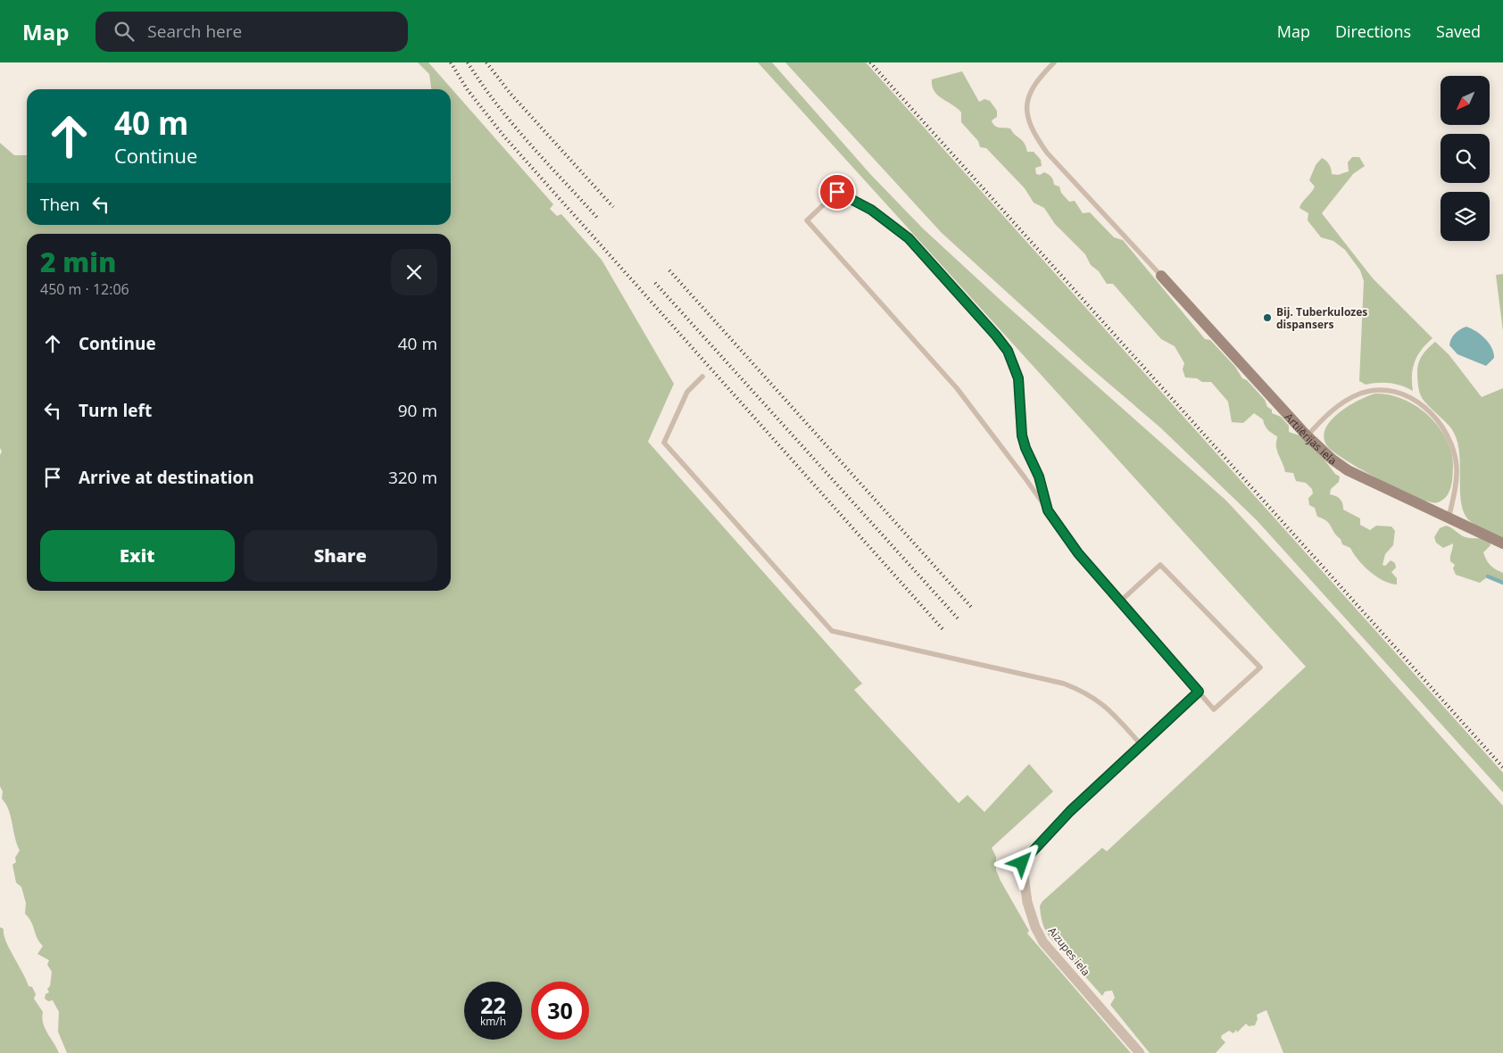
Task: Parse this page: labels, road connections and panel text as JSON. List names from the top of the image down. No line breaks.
{"streets":{"street":["Artilērijas iela","Aizupes iela"]},"places":["Bij. Tuberkulozes dispansers"],"north":"bottom left","page":{"header":"Map","search":"Search here","nav":["Map","Directions","Saved"],"turn":["40 m","Continue"],"then":"Then","heading":["2 min","450 m · 12:06"],"list":[{"name":"Continue","value":"40 m"},{"name":"Turn left","value":"90 m"},{"name":"Arrive at destination","value":"320 m"}],"buttons":["Exit","Share"],"speed":"22 km/h","limit":"30"}}
